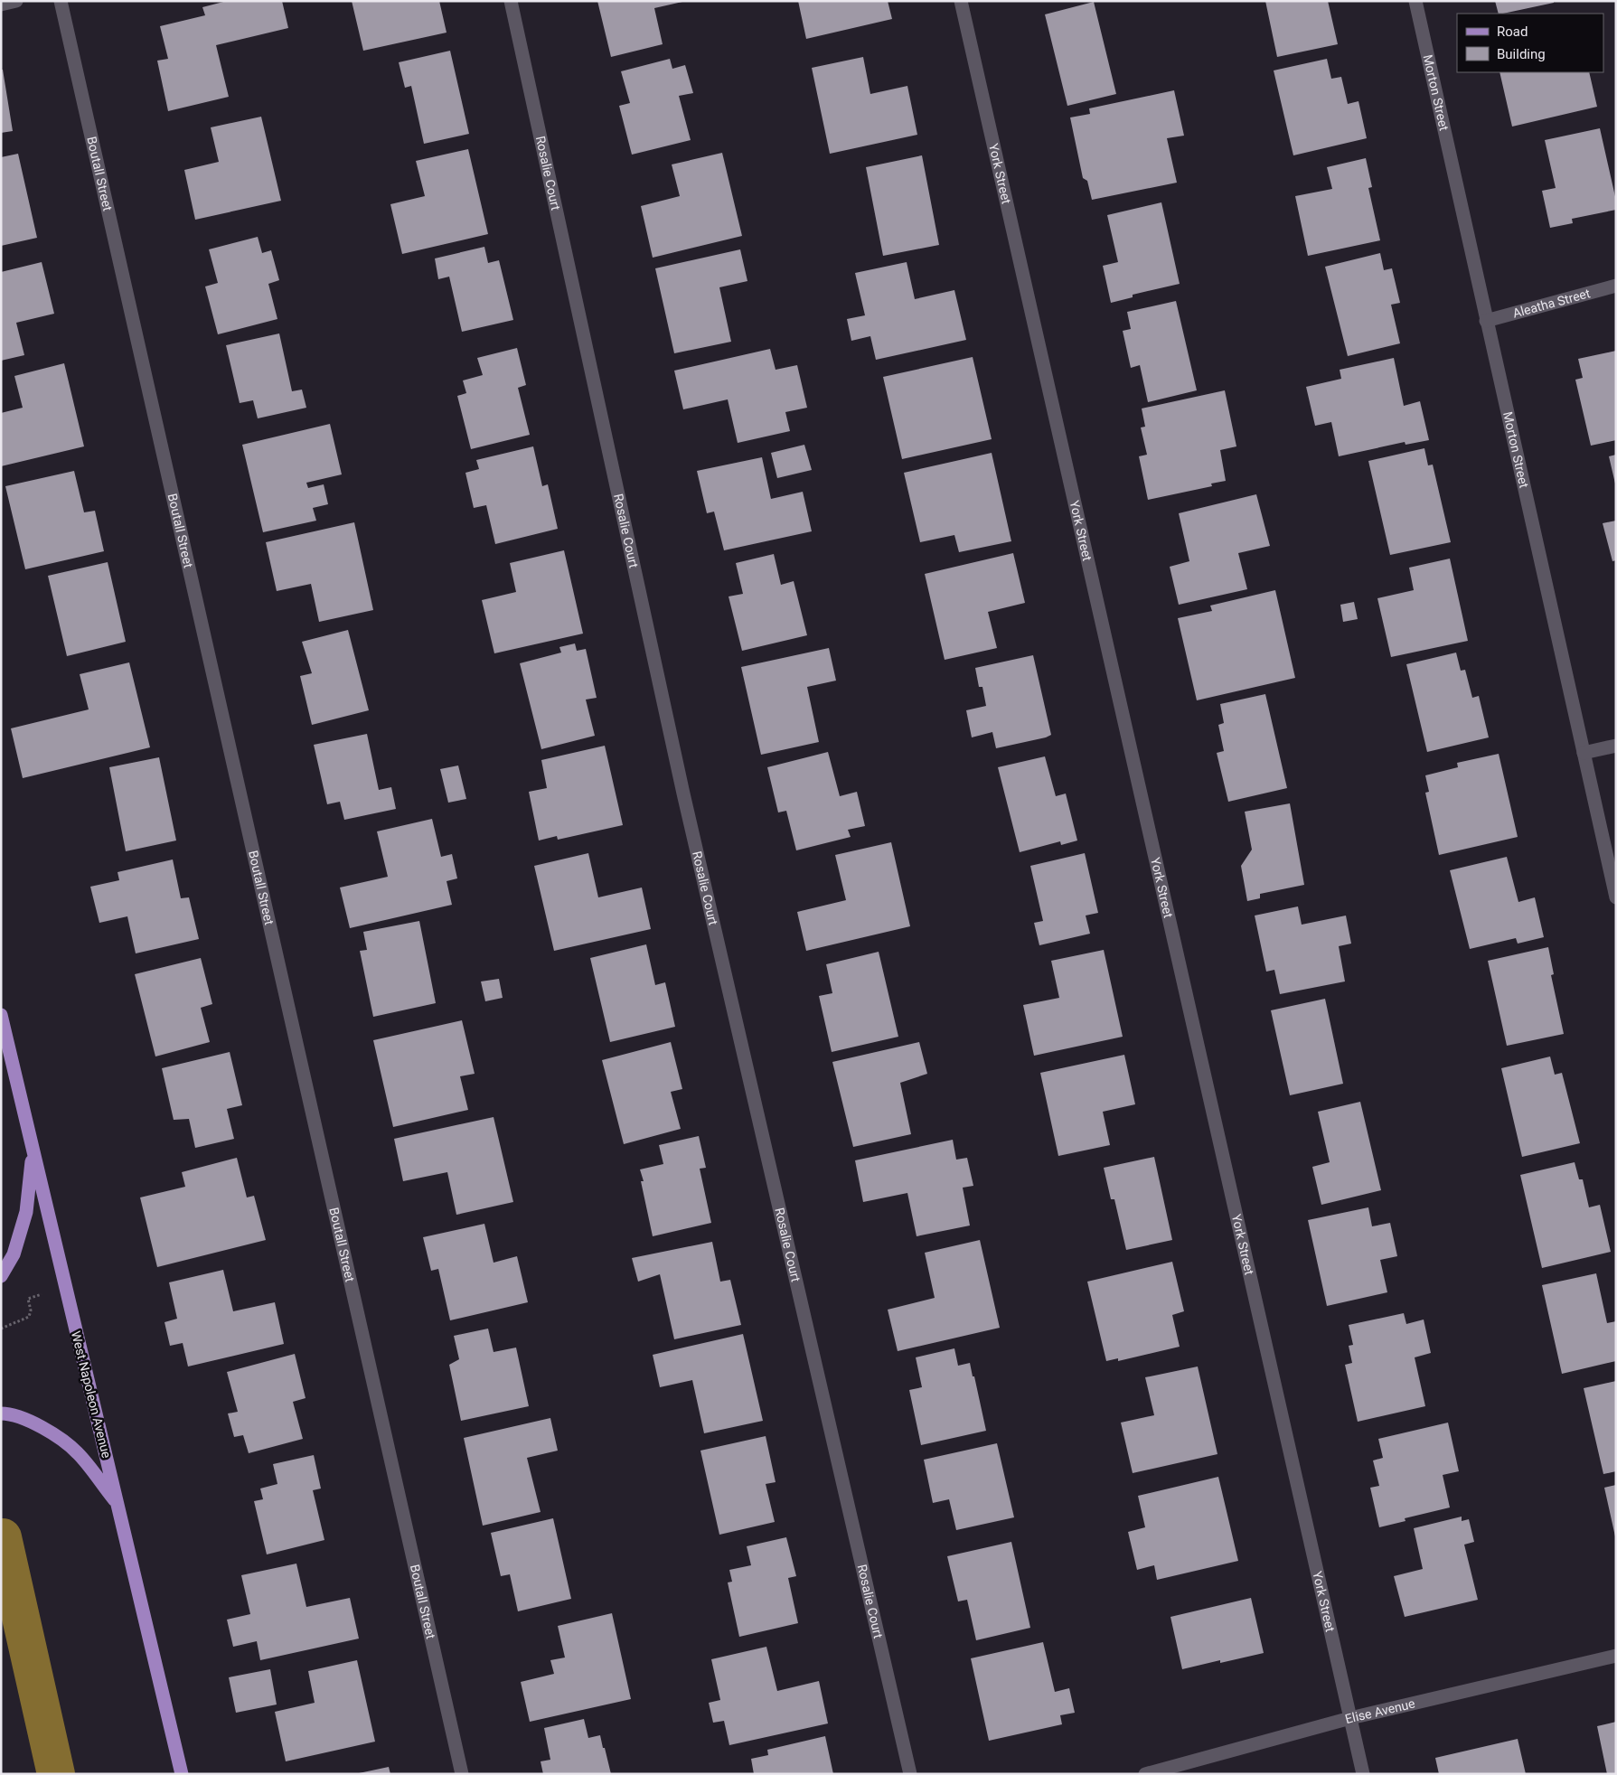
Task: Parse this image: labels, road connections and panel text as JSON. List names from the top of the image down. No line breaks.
{"streets":{"main road":["West Napoleon Avenue"],"street":["Morton Street","Boutall Street","Rosalie Court","York Street","Aleatha Street","Elise Avenue"]},"crossings":[["Morton Street","Aleatha Street"],["York Street","Elise Avenue"]],"legend":["Road","Building"]}
